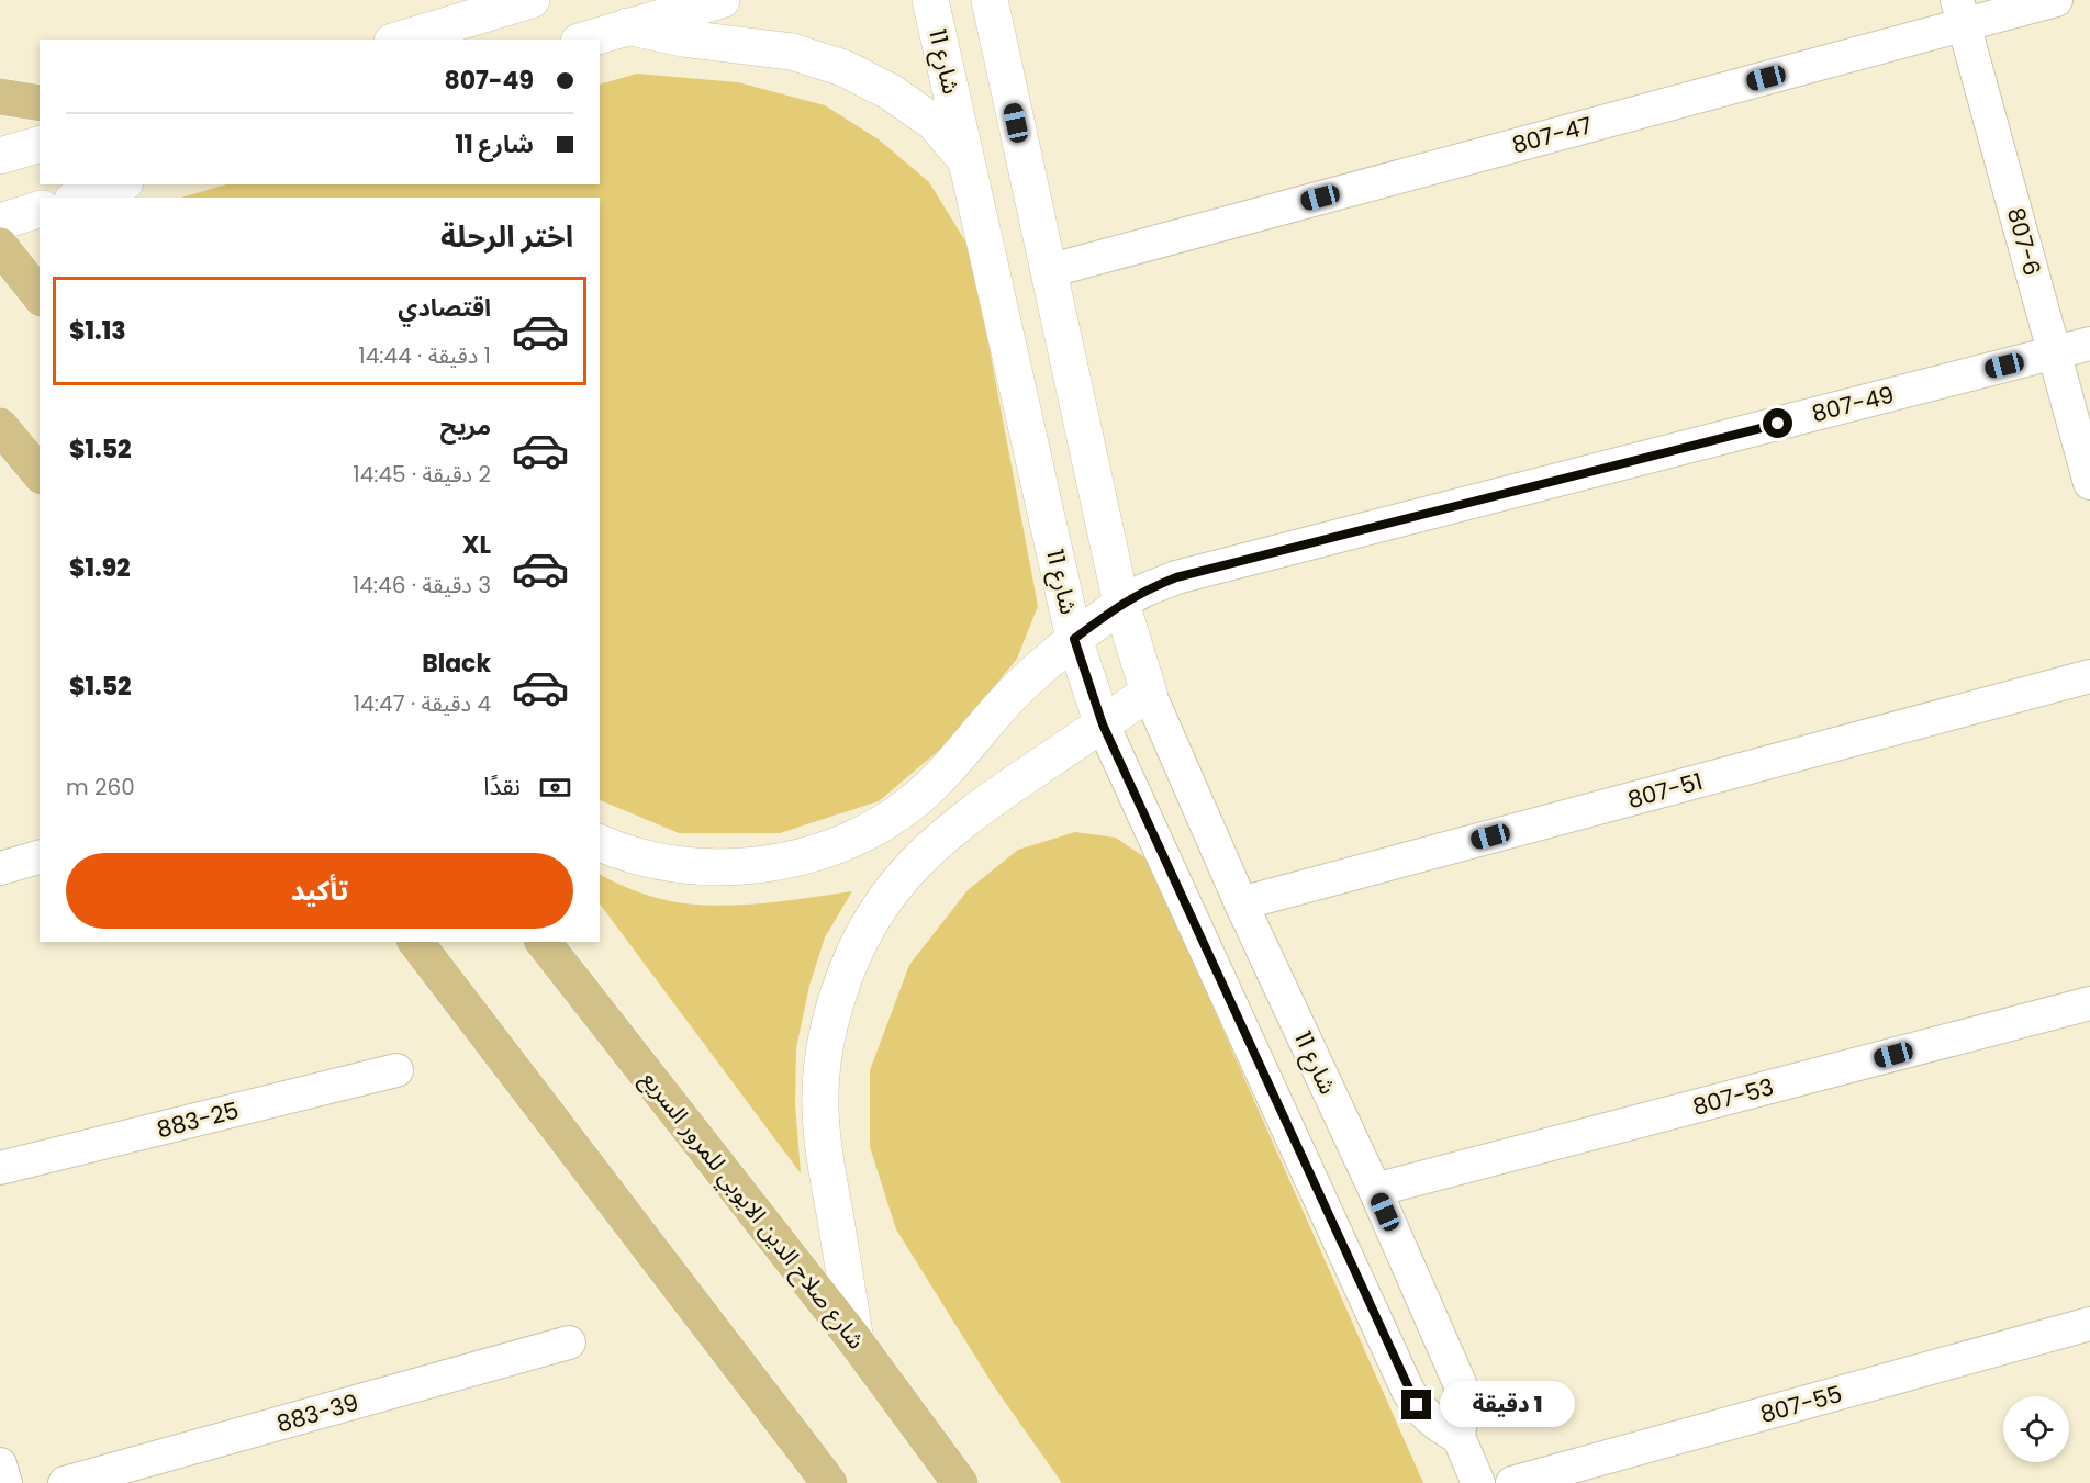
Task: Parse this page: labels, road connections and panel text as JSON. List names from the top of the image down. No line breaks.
{"streets":{"main road":["شارع صلاح الدين الايوبي للمرور السريع"],"street":["شارع 11","807-47","807-6","807-49","807-51","807-53","883-25","807-55","883-39"]},"crossings":[["شارع 11","807-47"],["شارع 11","807-49"],["شارع 11","807-51"],["شارع 11","807-53"],["807-47","807-6"],["807-6","807-49"]],"page":{"banner":["807-49","شارع 11"],"heading":"اختر الرحلة","list":[{"name":"اقتصادي","note":"1 دقيقة · 14:44","value":"$1.13"},{"name":"مريح","note":"2 دقيقة · 14:45","value":"$1.52"},{"name":"XL","note":"3 دقيقة · 14:46","value":"$1.92"},{"name":"Black","note":"4 دقيقة · 14:47","value":"$1.52"}],"pay":["نقدًا","260 m"],"buttons":"تأكيد","bubble":"1 دقيقة"}}
